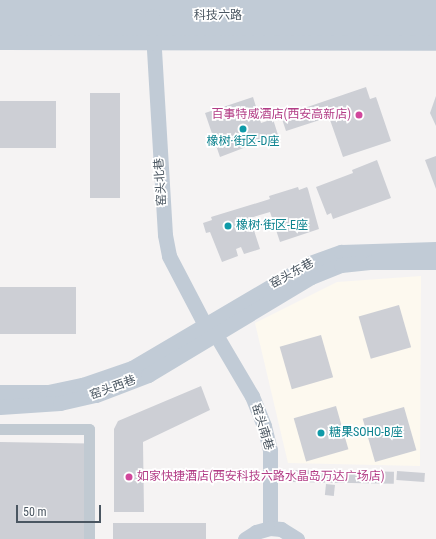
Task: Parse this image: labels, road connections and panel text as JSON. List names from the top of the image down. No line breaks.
{"streets":{"main road":["科技六路","窑头北巷","窑头东巷","窑头西巷","窑头南巷"]},"crossings":[["科技六路","窑头北巷"],["窑头北巷","窑头东巷"],["窑头北巷","窑头西巷"],["窑头北巷","窑头南巷"],["窑头东巷","窑头西巷"],["窑头东巷","窑头南巷"],["窑头西巷","窑头南巷"]],"places":["百事特威酒店(西安高新店)","橡树·街区-D座","橡树·街区-E座","糖果SOHO-B座","如家快捷酒店(西安科技六路水晶岛万达广场店)"],"scale_bar":"50 m"}
